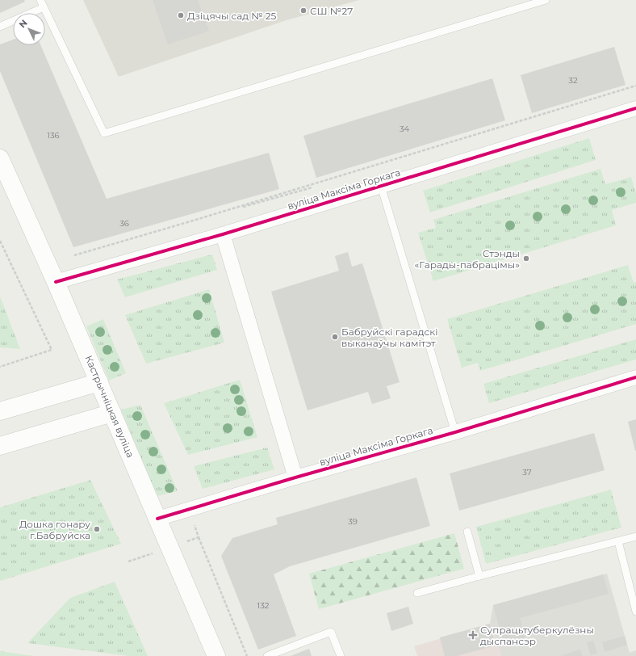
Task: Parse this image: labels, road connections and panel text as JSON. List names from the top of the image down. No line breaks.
{"streets":{"main road":["Кастрычніцкая вуліца"],"street":["вуліца Максіма Горкага"]},"crossings":[["вуліца Максіма Горкага","Кастрычніцкая вуліца"]],"places":{"other":["СШ №27","Дзіцячы сад № 25","Стэнды «Гарады-пабрацімы»","Бабруйскі гарадскі выканаўчы камітэт","Дошка гонару г.Бабруйска"],"health":["Супрацьтуберкулёзны дыспансэр"]},"house_numbers":["32","34","136","36","37","39","132"],"north":"top left"}
